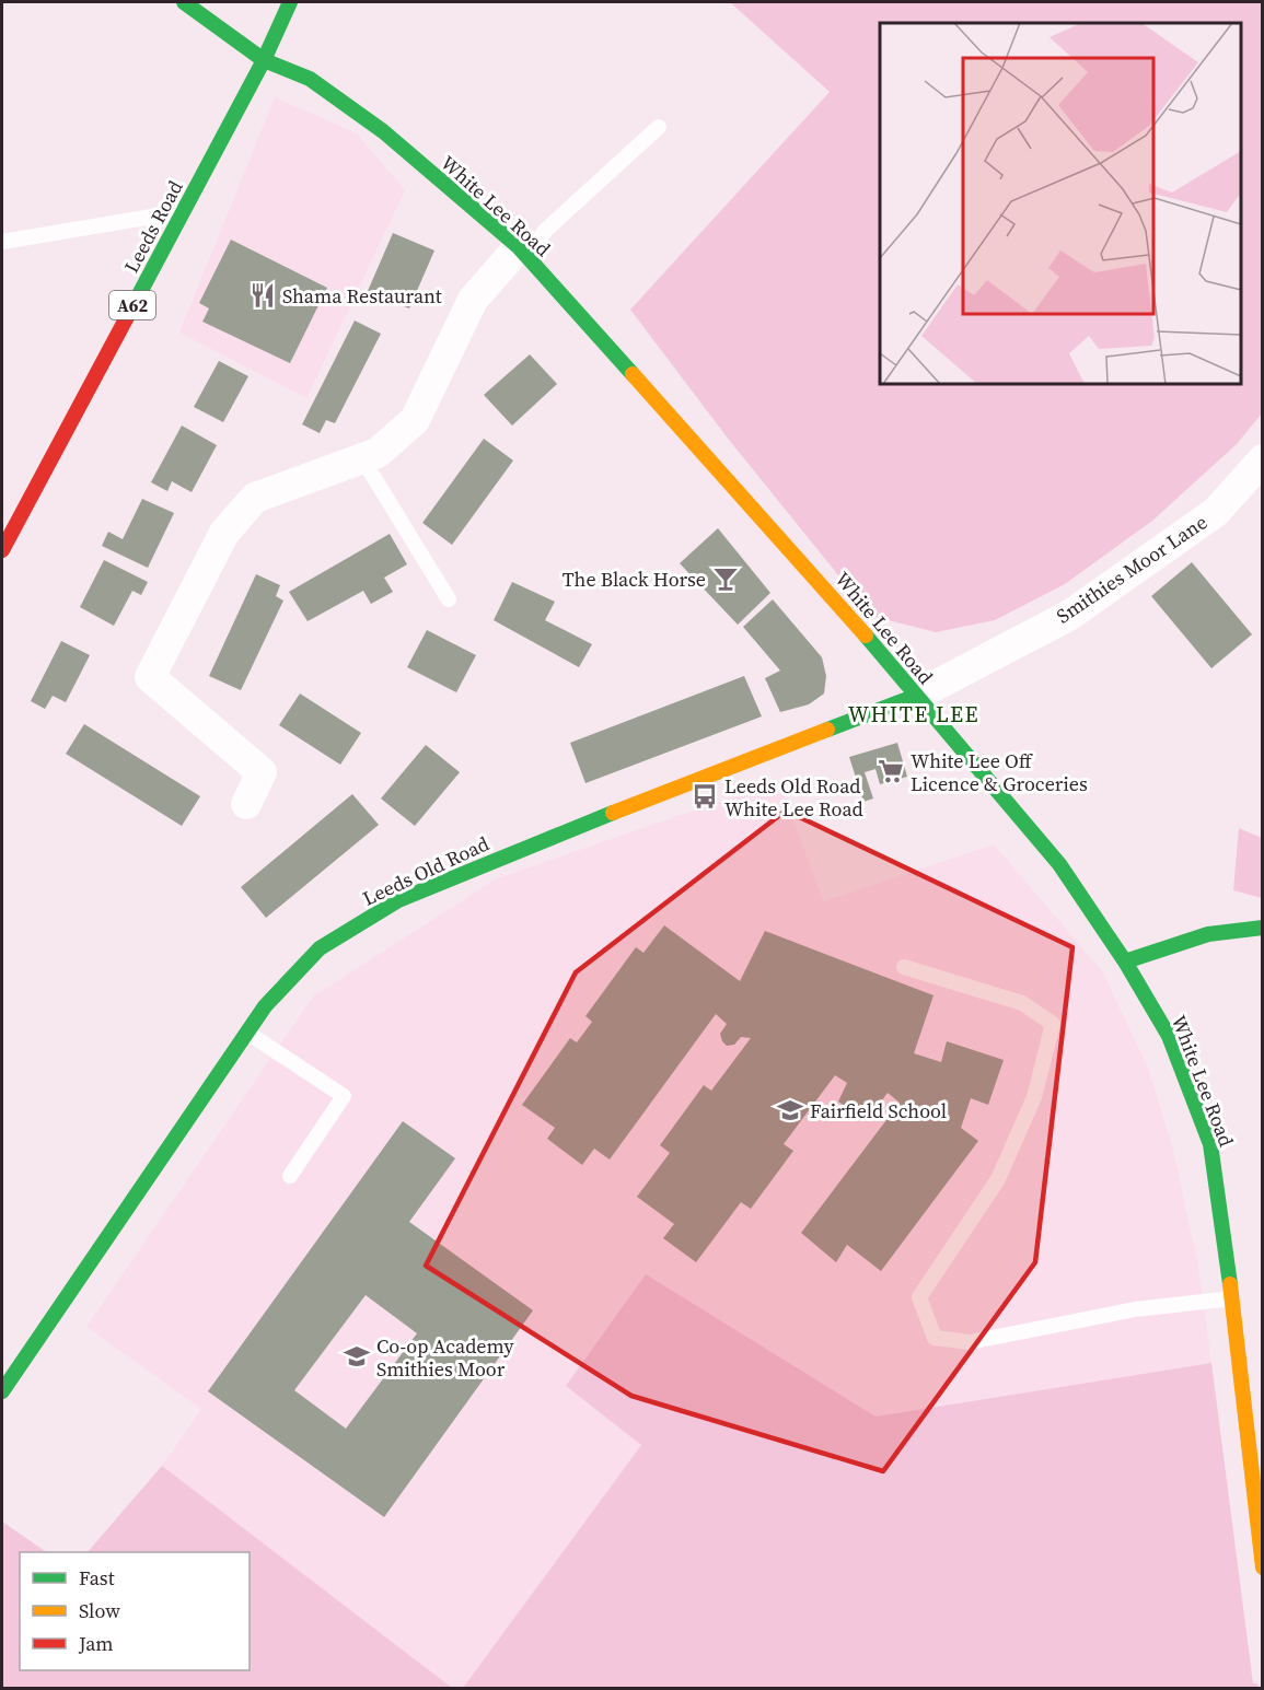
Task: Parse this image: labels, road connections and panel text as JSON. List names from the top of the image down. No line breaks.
{"streets":{"main road":["White Lee Road","Leeds Road","A62","Leeds Old Road"],"street":["Smithies Moor Lane"]},"crossings":[["White Lee Road","Leeds Road"],["White Lee Road","A62"],["White Lee Road","Smithies Moor Lane"],["White Lee Road","Leeds Old Road"],["Leeds Road","A62"],["Smithies Moor Lane","Leeds Old Road"]],"districts":["WHITE LEE"],"places":{"restaurant":["Shama Restaurant"],"bar":["The Black Horse"],"supermarket":["White Lee Off Licence & Groceries"],"bus stop":["Leeds Old Road White Lee Road"],"school or university":["Fairfield School","Co-op Academy Smithies Moor"]},"legend":["Fast","Slow","Jam"]}
